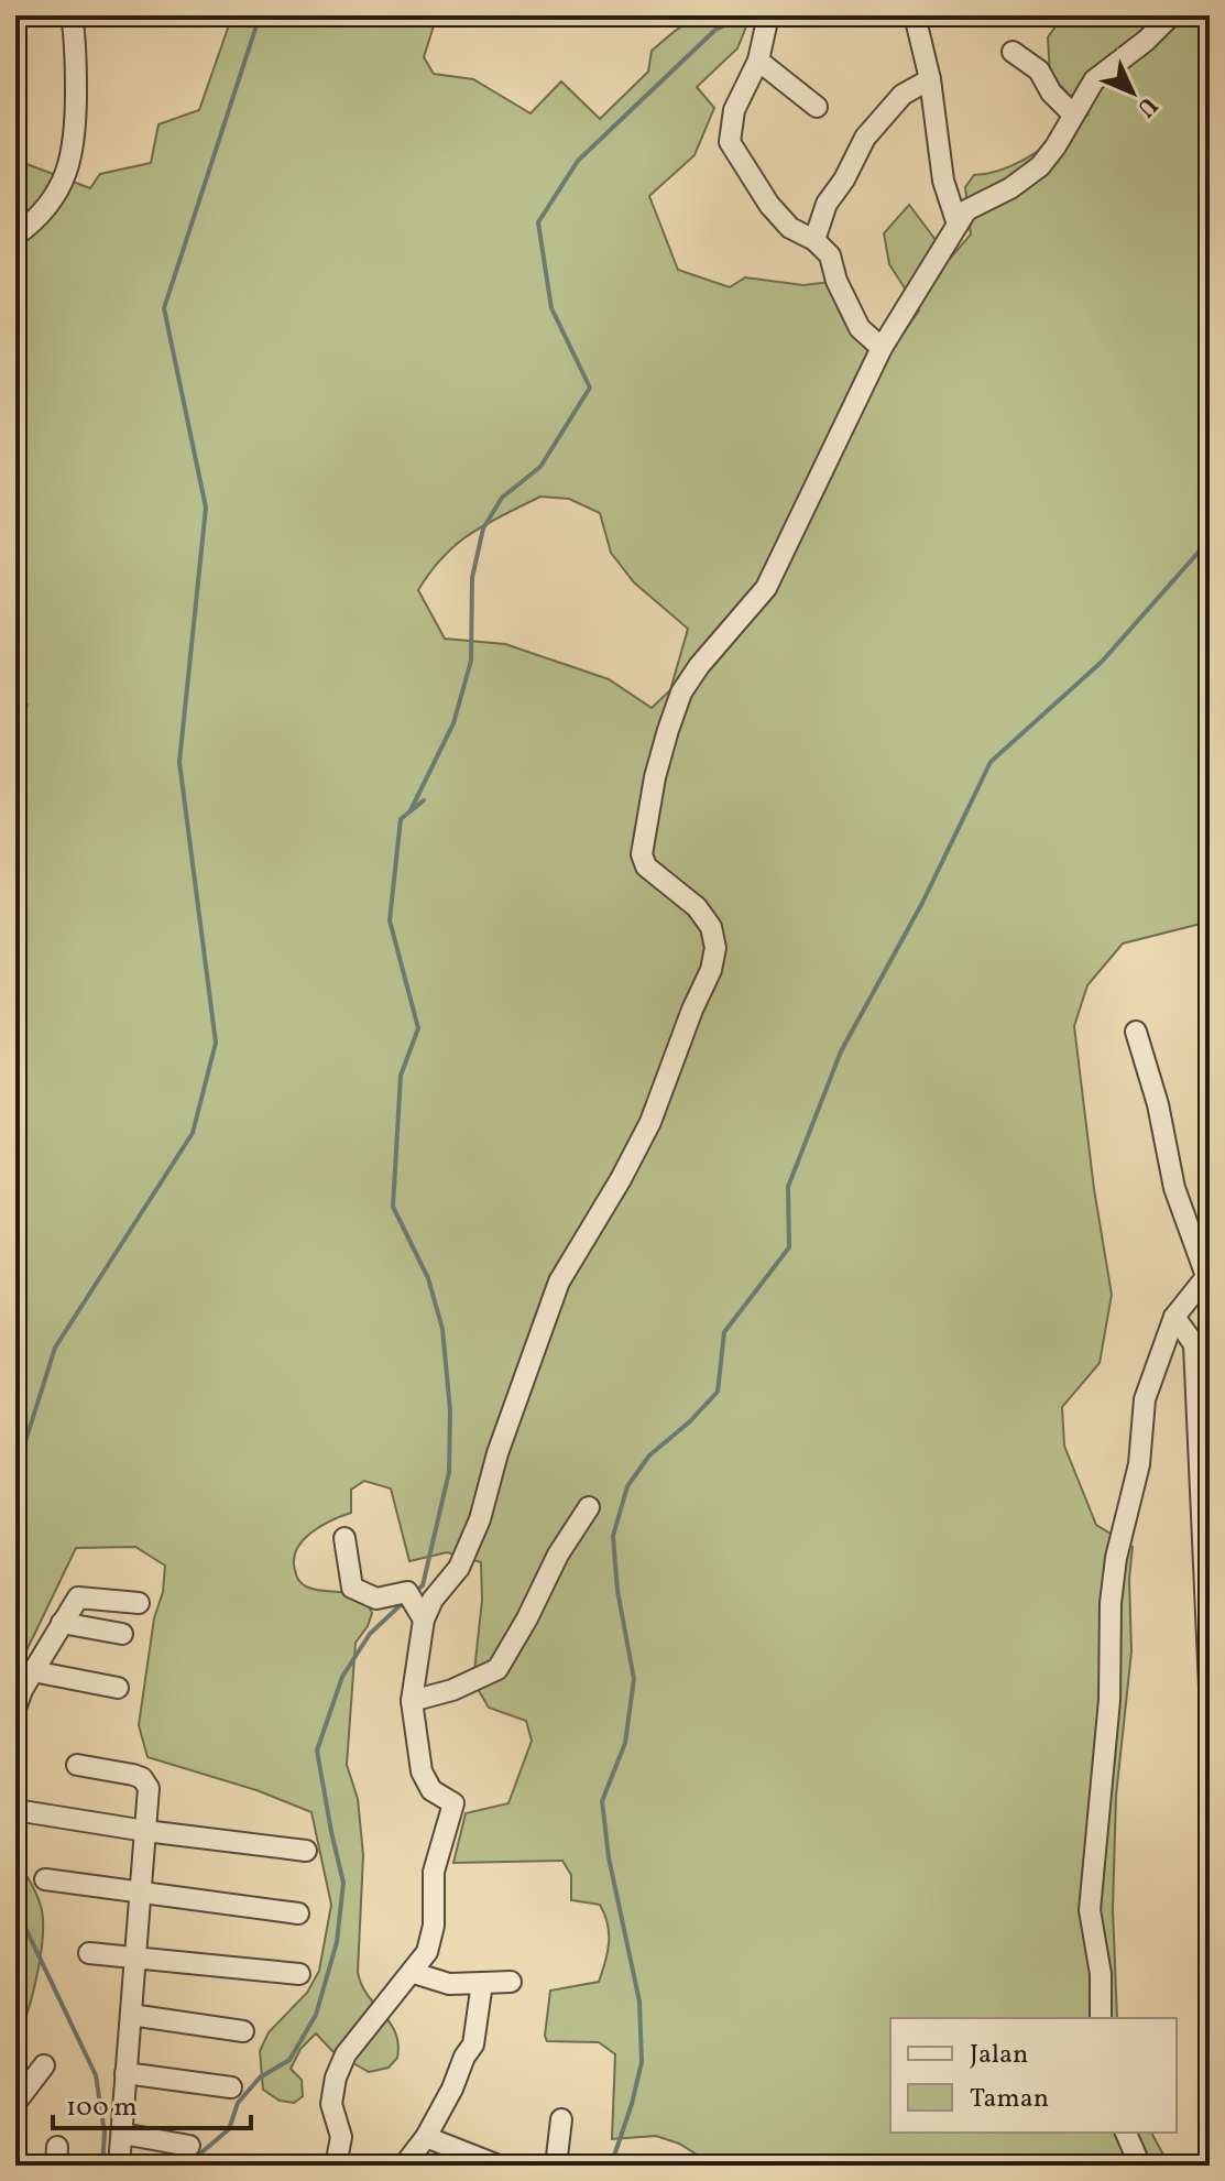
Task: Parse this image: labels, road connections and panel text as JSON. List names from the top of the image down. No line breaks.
{"legend":["Jalan","Taman"],"scale_bar":"100 m","north":"bottom right"}
